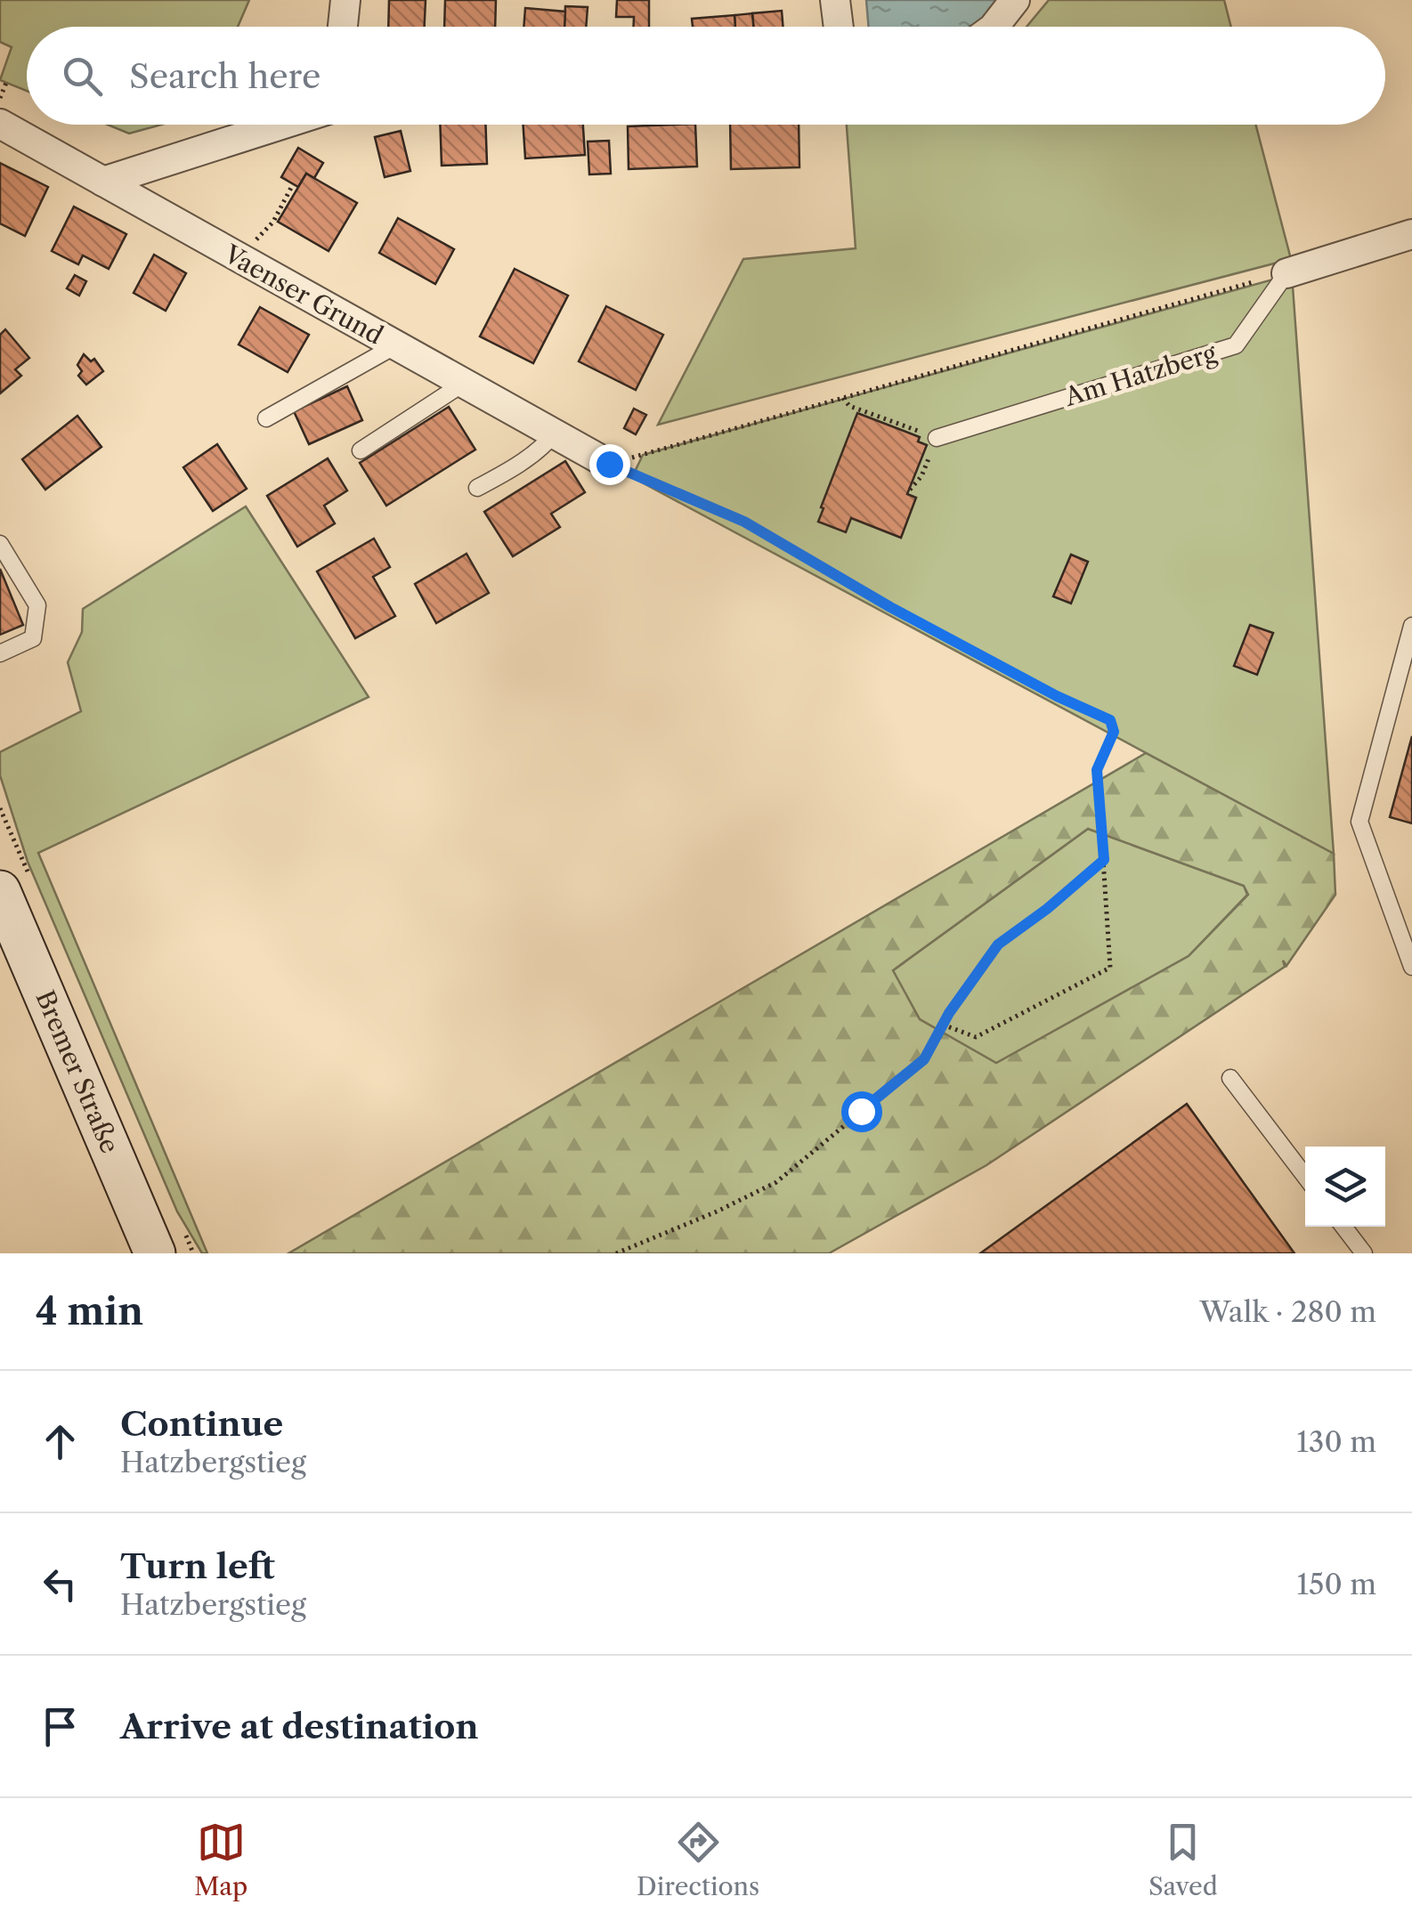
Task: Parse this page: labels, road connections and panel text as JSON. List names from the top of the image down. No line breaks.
{"streets":{"main road":["Bremer Straße"],"street":["Vaenser Grund"],"lane":["Am Hatzberg"]},"page":{"search":"Search here","heading":["4 min","Walk · 280 m"],"list":[["Continue","Hatzbergstieg","130 m"],["Turn left","Hatzbergstieg","150 m"],"Arrive at destination"],"nav":["Map","Directions","Saved"]}}
